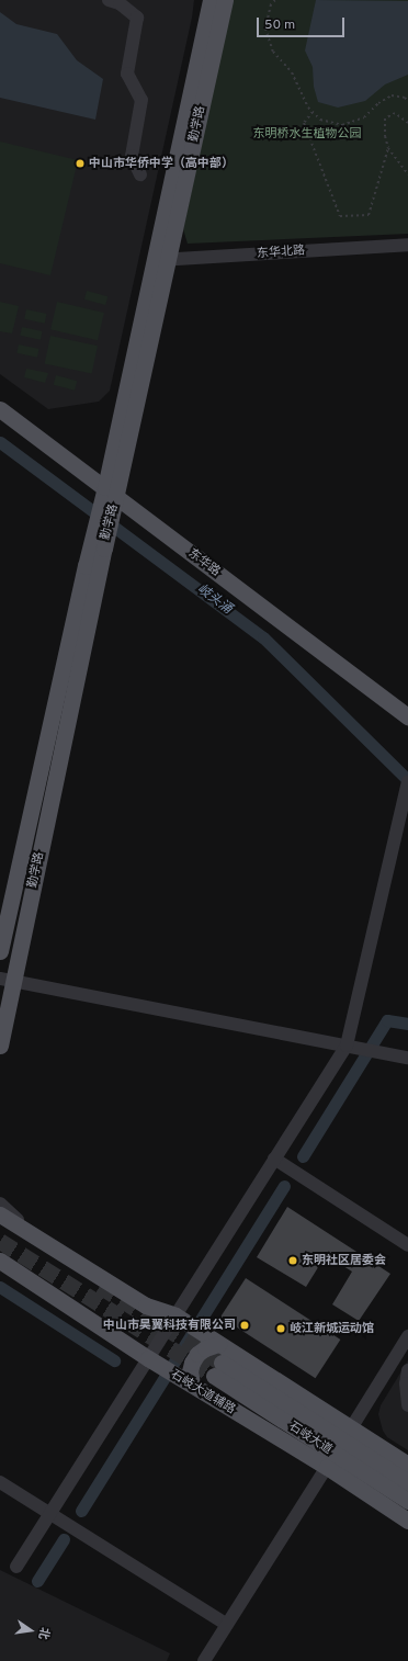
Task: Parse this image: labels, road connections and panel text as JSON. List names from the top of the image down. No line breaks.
{"streets":{"main road":["勤学路","东华路","石岐大道辅路","石岐大道"],"street":["东华北路"]},"crossings":[["勤学路","东华北路"],["勤学路","东华路"]],"water":["岐头涌"],"parks":["东明桥水生植物公园"],"places":["中山市华侨中学（高中部）","东明社区居委会","中山市昊翼科技有限公司","岐江新城运动馆"],"scale_bar":"50 m","north":"right"}
